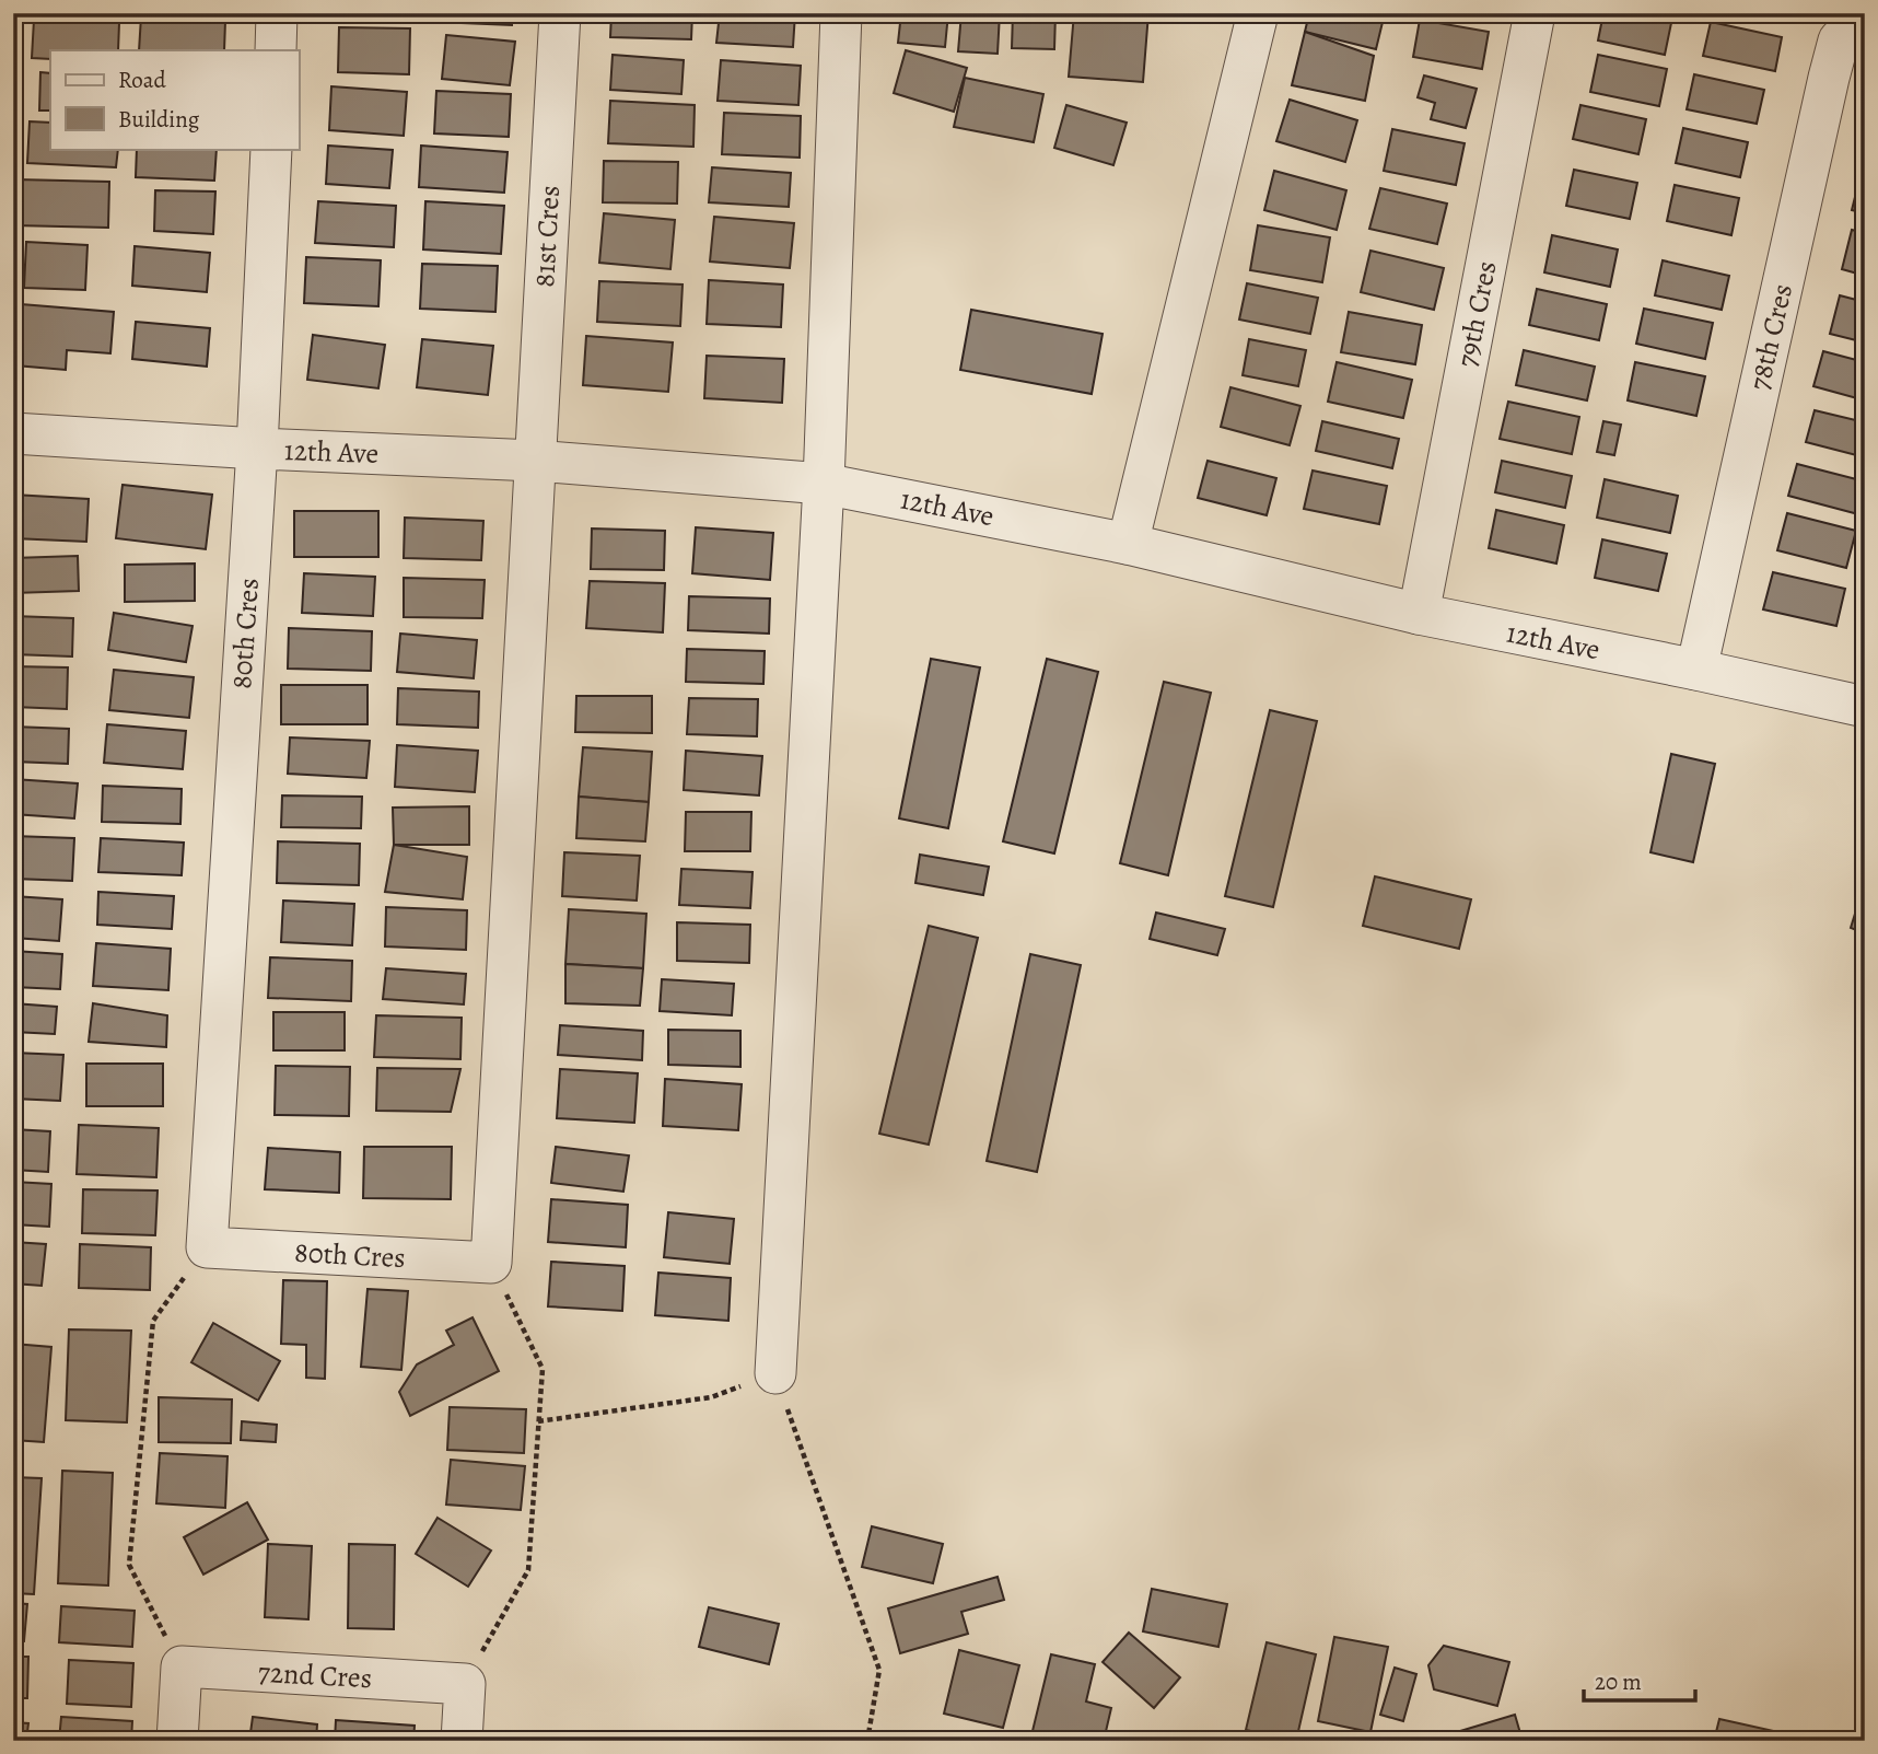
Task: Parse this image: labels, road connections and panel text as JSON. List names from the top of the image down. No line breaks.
{"streets":{"street":["81st Cres","79th Cres","78th Cres","12th Ave","80th Cres","72nd Cres"]},"crossings":[["81st Cres","12th Ave"],["79th Cres","12th Ave"],["78th Cres","12th Ave"],["12th Ave","80th Cres"]],"legend":["Road","Building"],"scale_bar":"20 m"}
